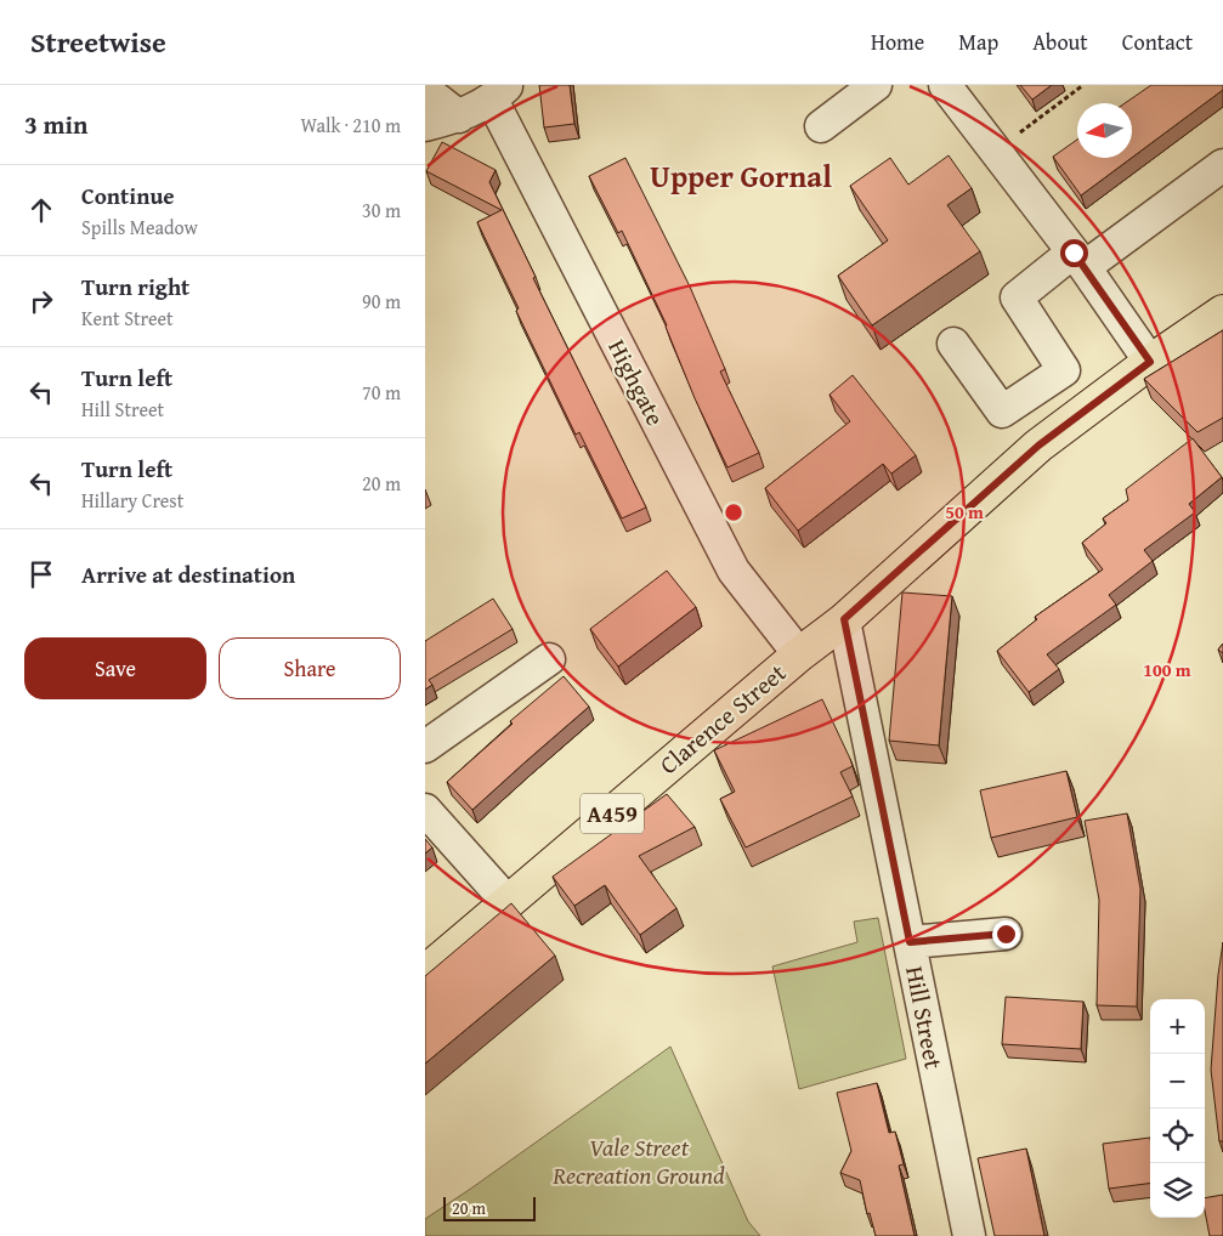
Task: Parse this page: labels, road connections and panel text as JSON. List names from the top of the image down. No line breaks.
{"streets":{"main road":["Clarence Street","A459"],"street":["Highgate","Hill Street"]},"crossings":[["Highgate","Clarence Street"],["Highgate","A459"],["Clarence Street","A459"],["A459","Hill Street"]],"districts":["Upper Gornal"],"parks":["Vale Street Recreation Ground"],"scale_bar":"20 m","north":"left","page":{"header":"Streetwise","nav":["Home","Map","About","Contact"],"heading":["3 min","Walk · 210 m"],"list":[["Continue","Spills Meadow","30 m"],["Turn right","Kent Street","90 m"],["Turn left","Hill Street","70 m"],["Turn left","Hillary Crest","20 m"],"Arrive at destination"],"buttons":["Save","Share"],"map_buttons":["+","−"],"scale":"20 m"},"rings":["50 m","100 m"]}
